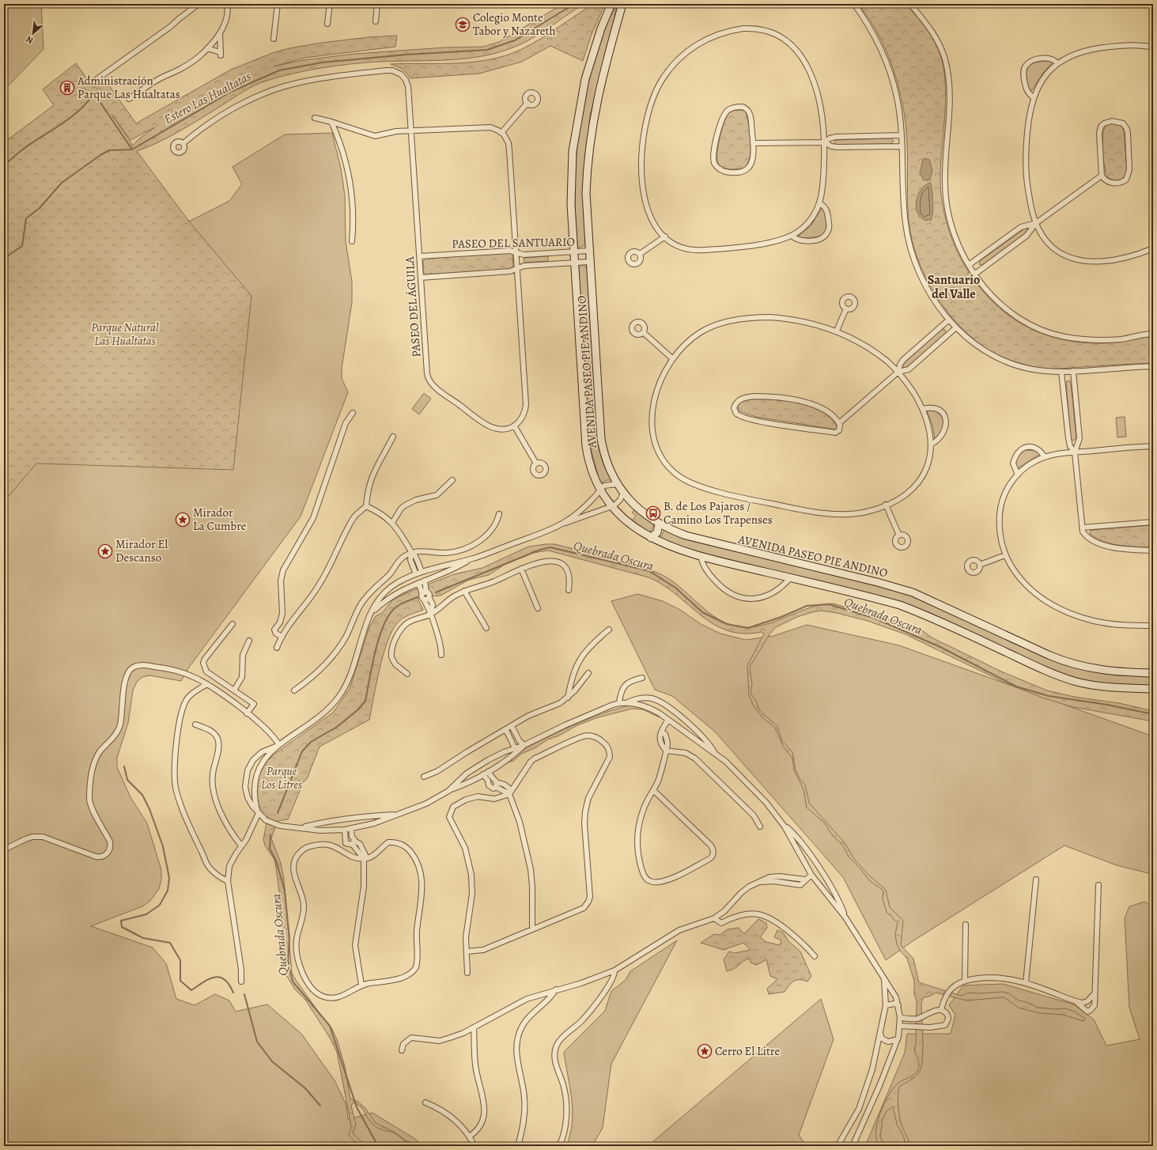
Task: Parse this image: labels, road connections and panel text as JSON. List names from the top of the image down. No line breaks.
{"streets":{"main road":["AVENIDA PASEO PIE ANDINO"],"street":["PASEO DEL SANTUARIO","PASEO DEL ÁGUILA"]},"crossings":[["PASEO DEL SANTUARIO","PASEO DEL ÁGUILA"],["PASEO DEL SANTUARIO","AVENIDA PASEO PIE ANDINO"]],"districts":["Santuario del Valle"],"water":["Estero Las Hualtatas","Quebrada Oscura"],"parks":["Parque Natural Las Hualtatas","Parque Los Litres"],"places":{"school or university":["Colegio Monte Tabor y Nazareth"],"building":["Administración Parque Las Hualtatas"],"bus stop":["B. de Los Pajaros / Camino Los Trapenses"],"place":["Mirador La Cumbre","Mirador El Descanso","Cerro El Litre"]},"north":"bottom left"}
